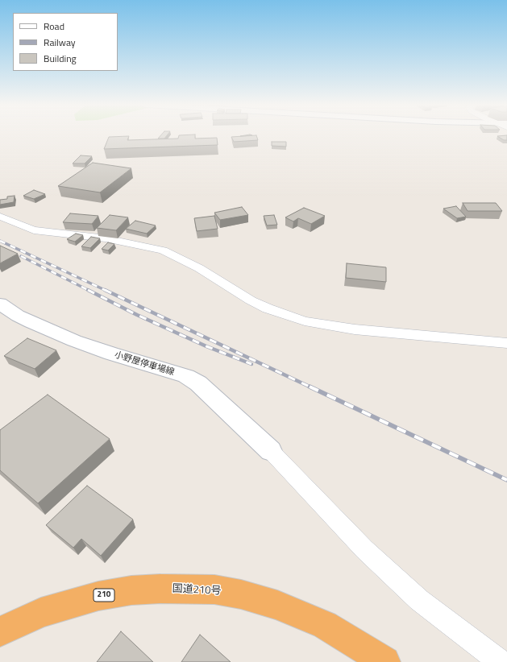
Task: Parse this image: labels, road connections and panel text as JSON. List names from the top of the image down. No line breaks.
{"streets":{"highway":["国道210号","210"],"street":["小野屋停車場線"]},"legend":["Road","Railway","Building"]}
